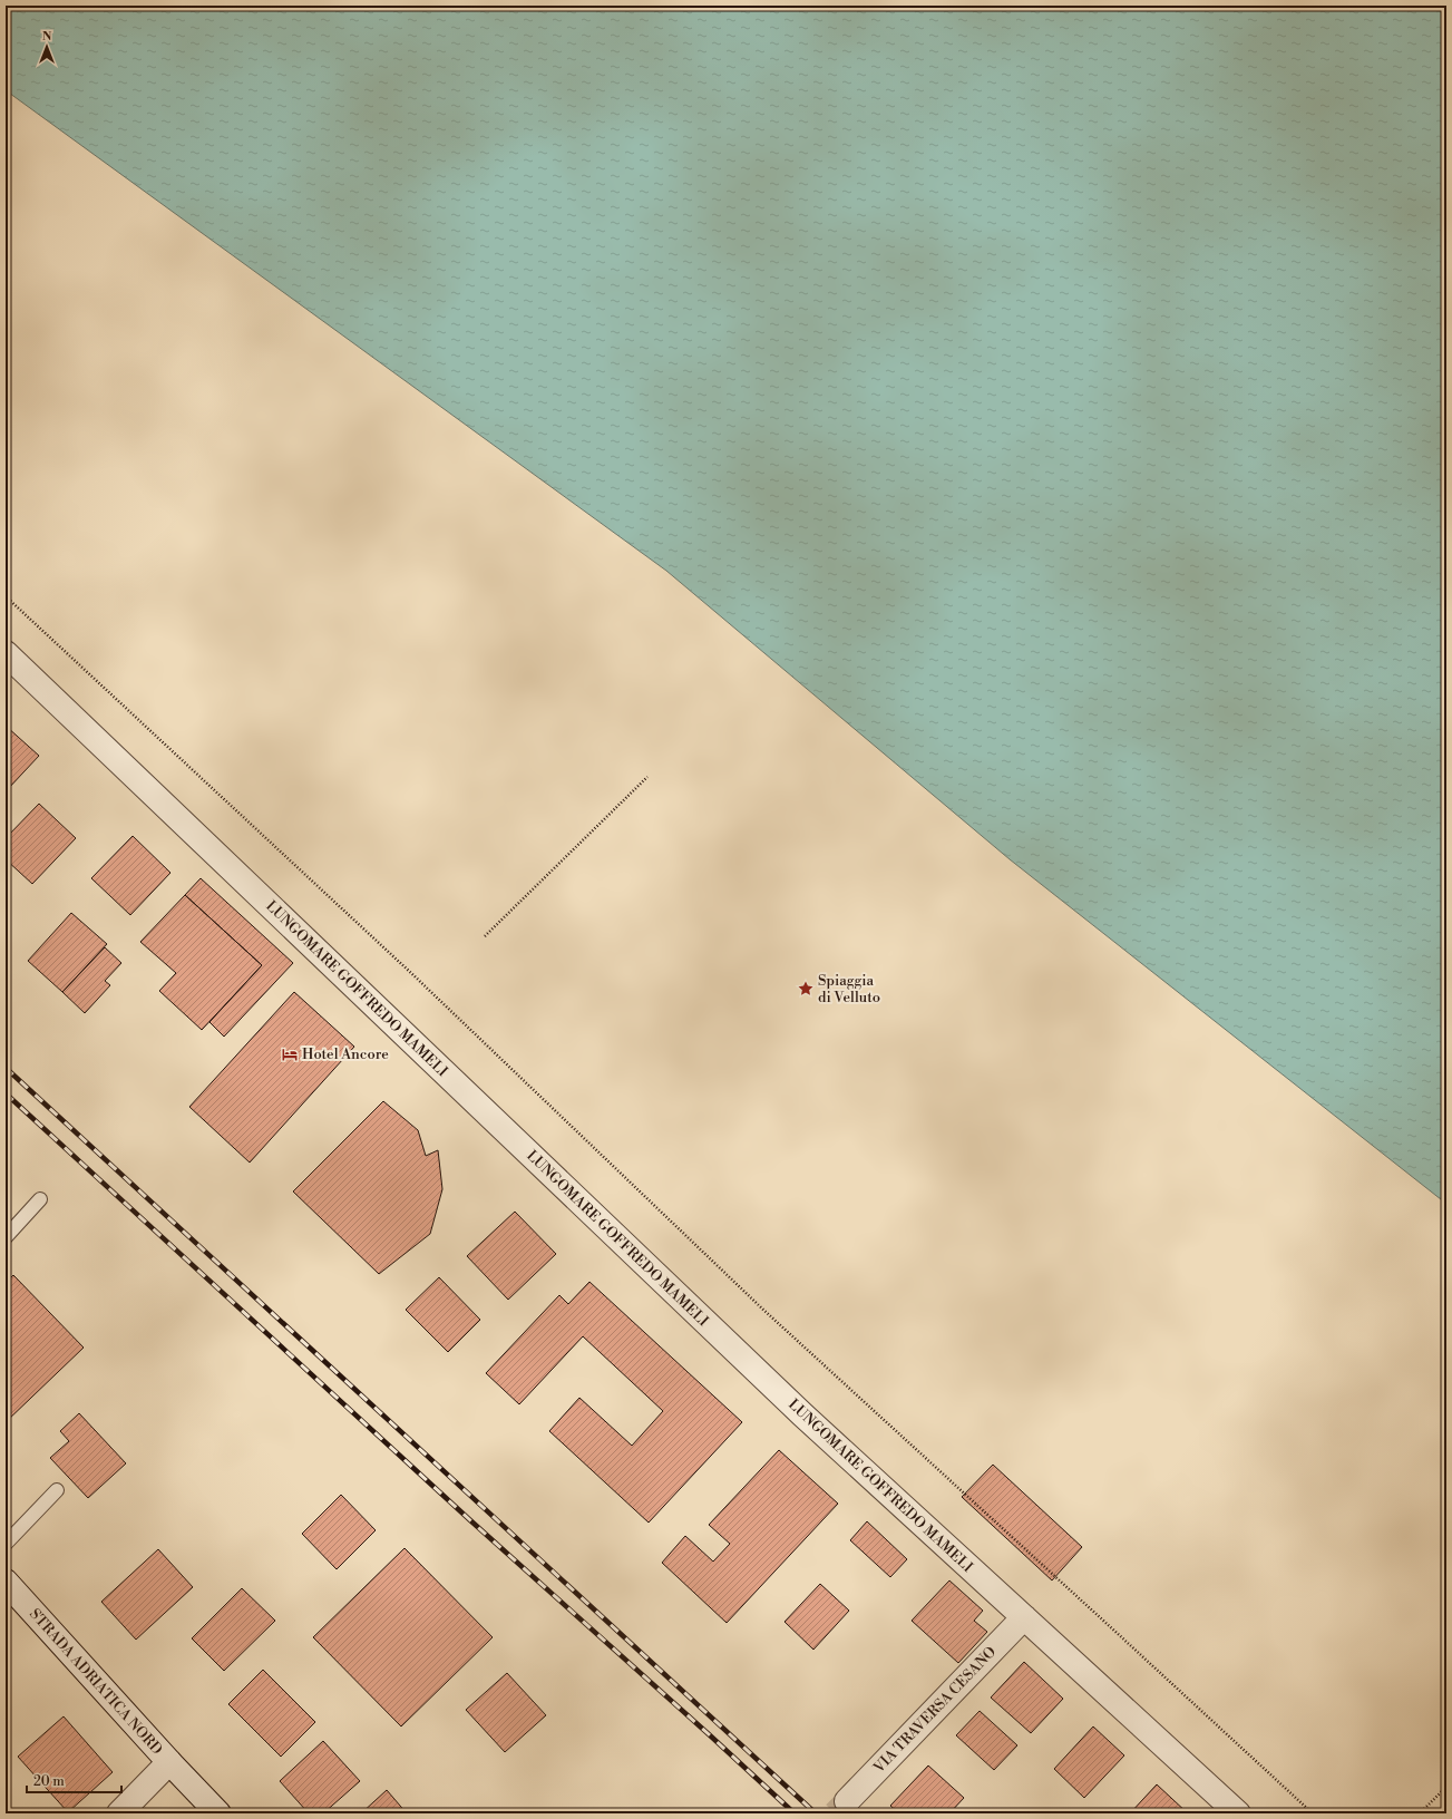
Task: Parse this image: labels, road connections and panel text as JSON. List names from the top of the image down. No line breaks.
{"streets":{"street":["LUNGOMARE GOFFREDO MAMELI","STRADA ADRIATICA NORD","VIA TRAVERSA CESANO"]},"crossings":[["LUNGOMARE GOFFREDO MAMELI","VIA TRAVERSA CESANO"]],"places":{"place":["Spiaggia di Velluto"],"hotel":["Hotel Ancore"]},"scale_bar":"20 m","north":"top"}
